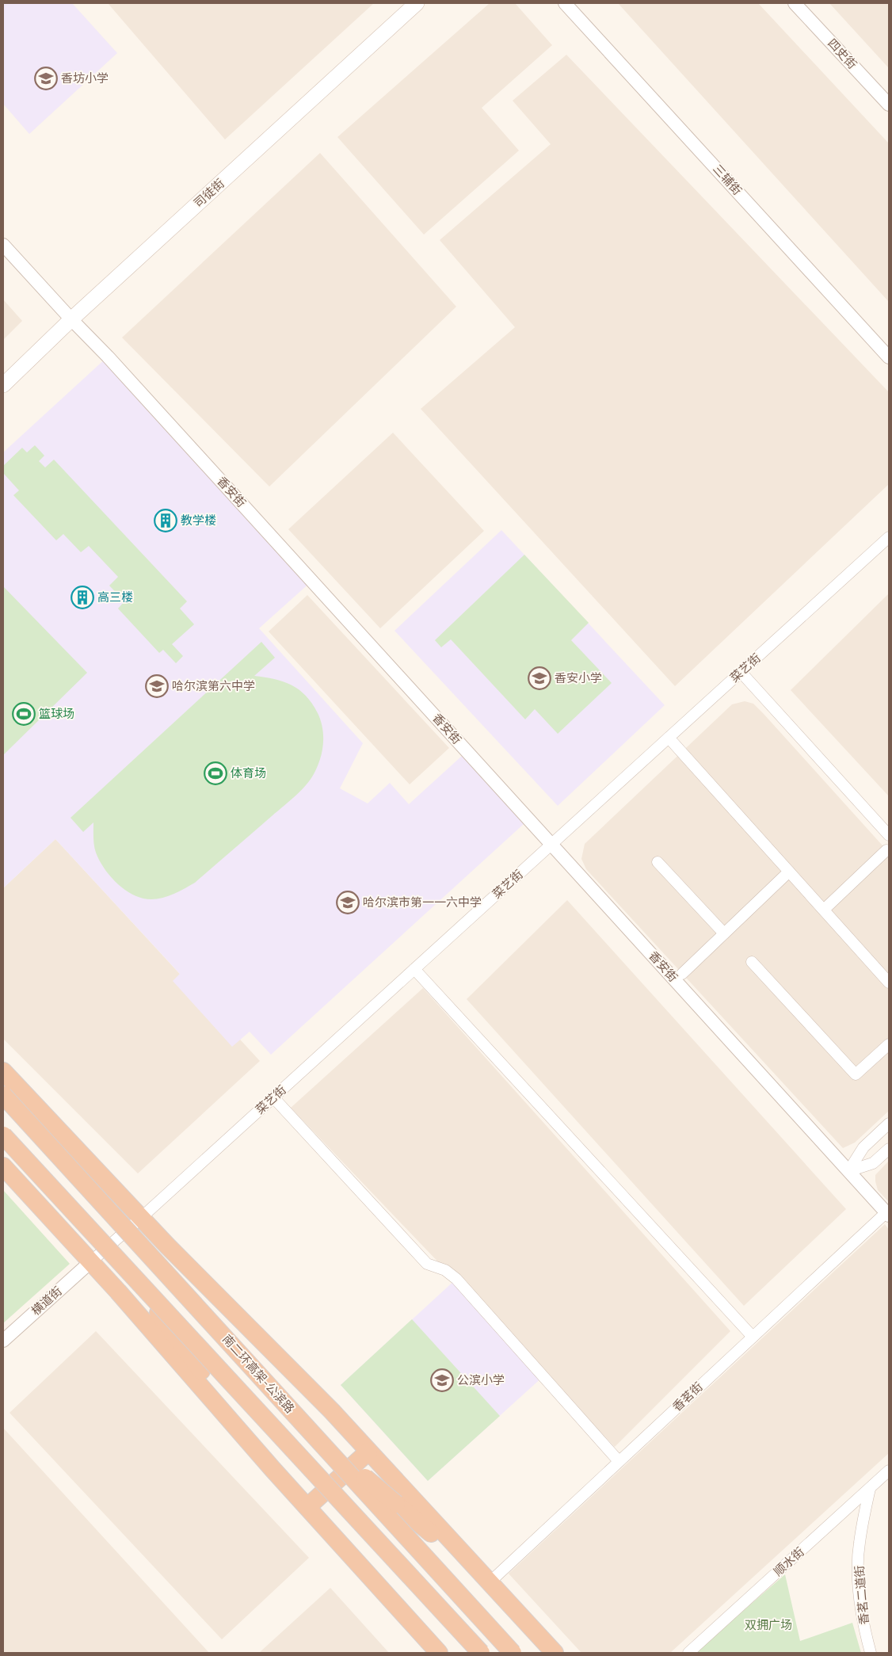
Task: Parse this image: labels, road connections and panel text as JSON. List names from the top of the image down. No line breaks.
{"streets":{"highway":["南二环高架-公滨路"],"main road":["司徒街"],"street":["四史街","三辅街","香安街","菜艺街","横道街","香茗街","顺水街","香茗二道街"]},"crossings":[["司徒街","香安街"],["香安街","菜艺街"],["香安街","香茗街"],["菜艺街","横道街"],["顺水街","香茗二道街"]],"parks":["双拥广场"],"places":{"school or university":["香坊小学","香安小学","哈尔滨第六中学","哈尔滨市第一一六中学","公滨小学"],"building":["教学楼","高三楼"],"sports":["篮球场","体育场"]}}
